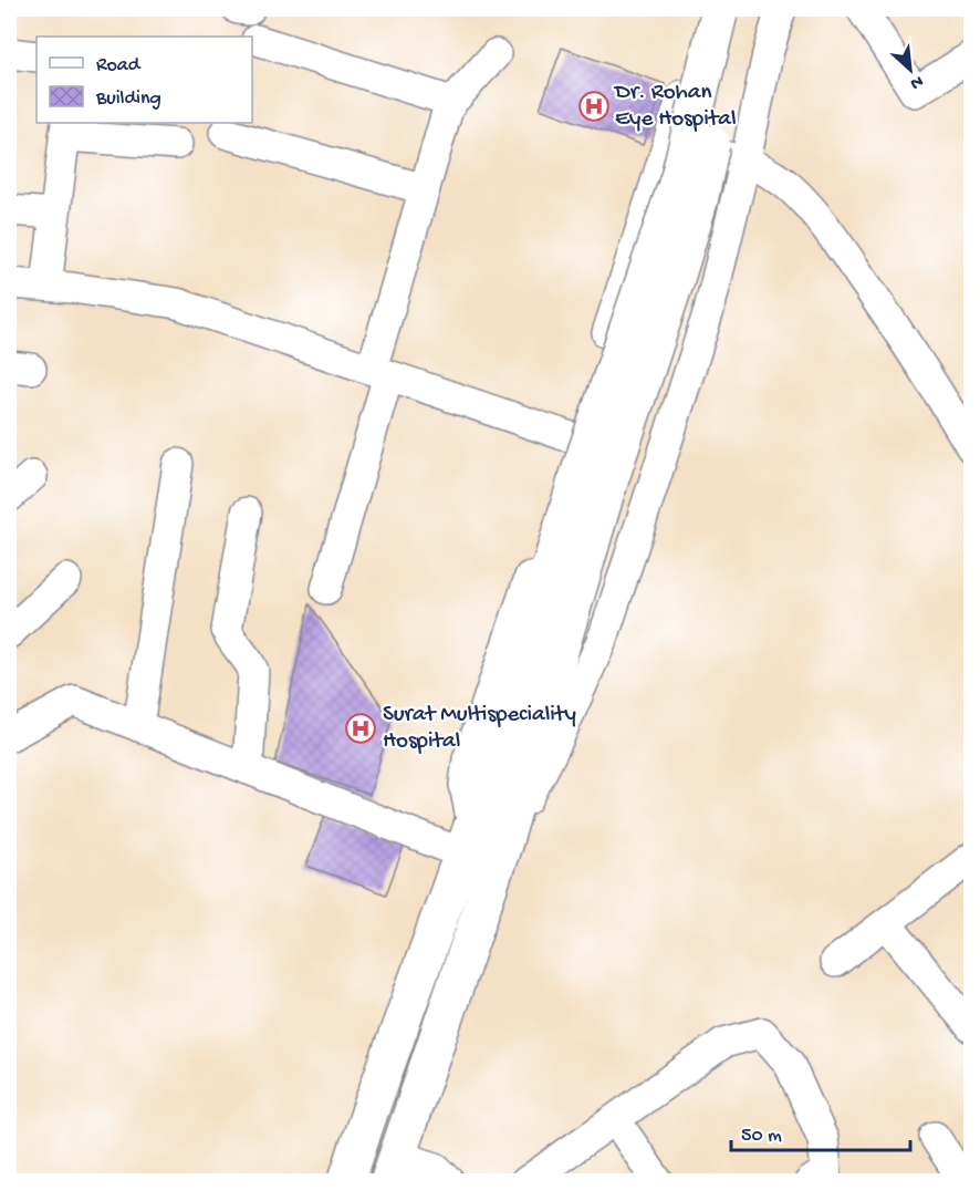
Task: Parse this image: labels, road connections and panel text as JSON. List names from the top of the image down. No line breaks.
{"places":{"hospital":["Dr. Rohan Eye Hospital","Surat Multispeciality Hospital"]},"legend":["Road","Building"],"scale_bar":"50 m","north":"bottom right"}
